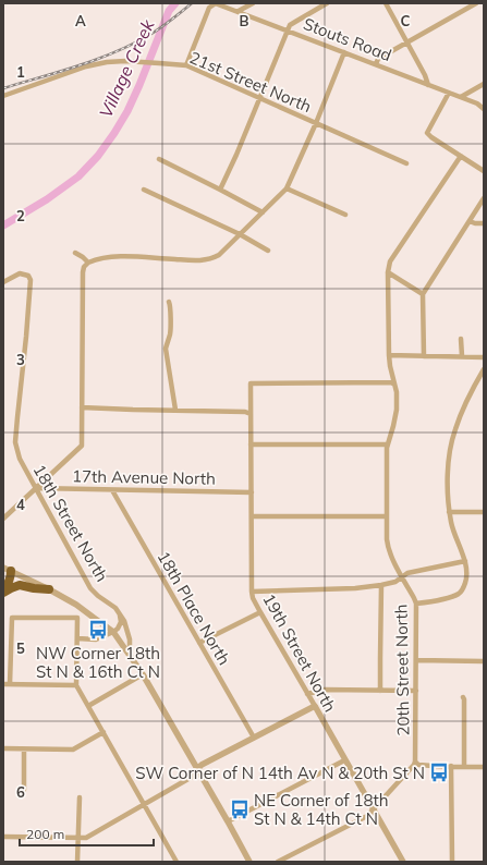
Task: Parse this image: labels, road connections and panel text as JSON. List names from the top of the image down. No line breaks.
{"streets":{"street":["Stouts Road","21st Street North","17th Avenue North","18th Street North","18th Place North","19th Street North","20th Street North"]},"crossings":[["Stouts Road","21st Street North"],["17th Avenue North","18th Street North"],["17th Avenue North","18th Place North"],["17th Avenue North","19th Street North"],["19th Street North","20th Street North"]],"water":["Village Creek"],"places":{"bus stop":["NW Corner 18th St N & 16th Ct N","SW Corner of N 14th Av N & 20th St N","NE Corner of 18th St N & 14th Ct N"]},"scale_bar":"200 m","grid":{"columns":["A","B","C"],"rows":["1","2","3","4","5","6"]}}
